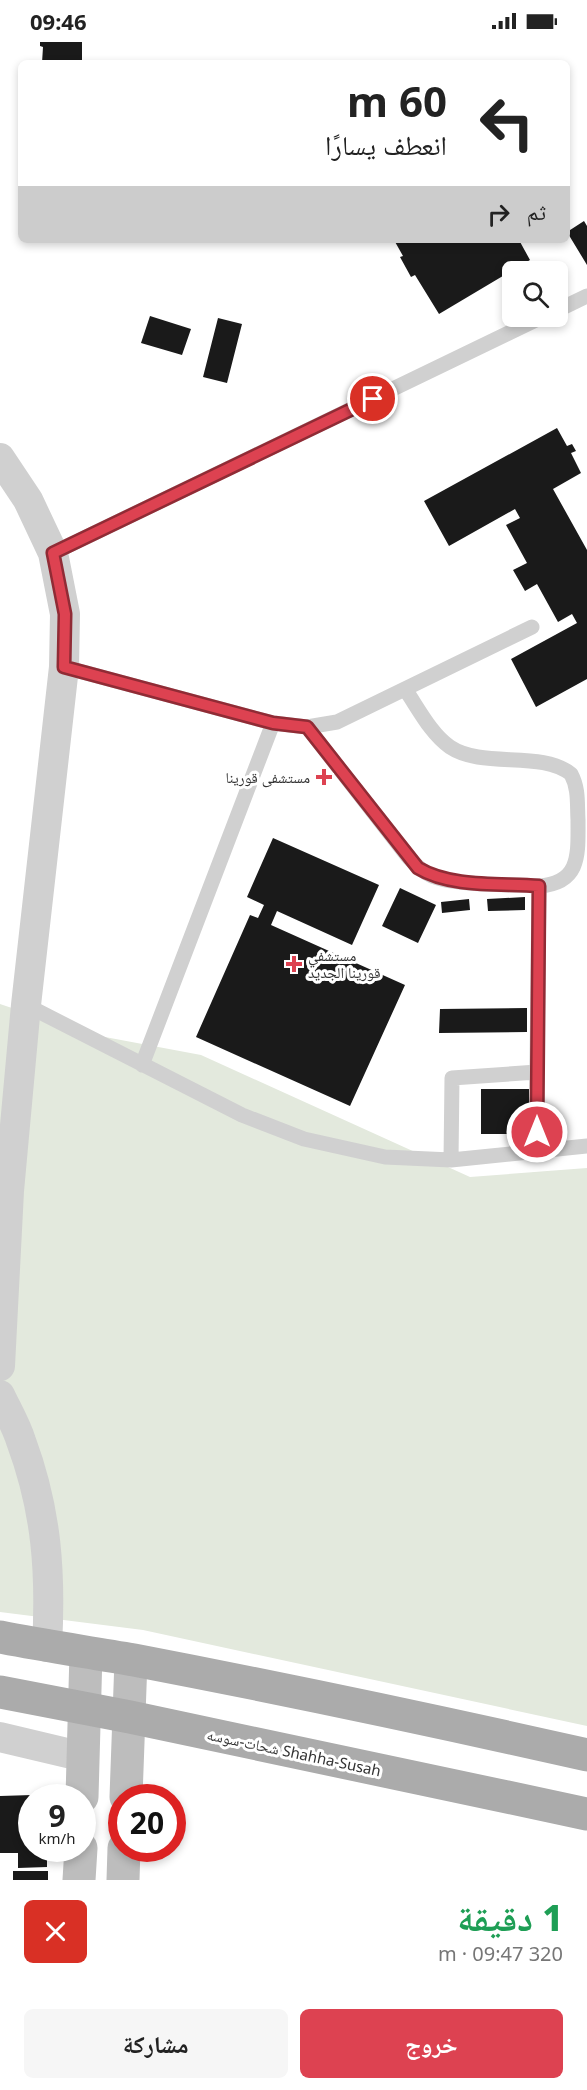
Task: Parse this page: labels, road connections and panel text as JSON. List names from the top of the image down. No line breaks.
{"streets":{"main road":["شحات-سوسه Shahha-Susah"]},"places":{"health":["مستشفى قورينا","مستشفي قورينا الجديد"]},"page":{"status":"09:46","turn":["60 m","انعطف يسارًا"],"then":"ثم","speed":"9 km/h","limit":"20","heading":["1 دقيقة","320 m · 09:47"],"buttons":["خروج","مشاركة"]}}
